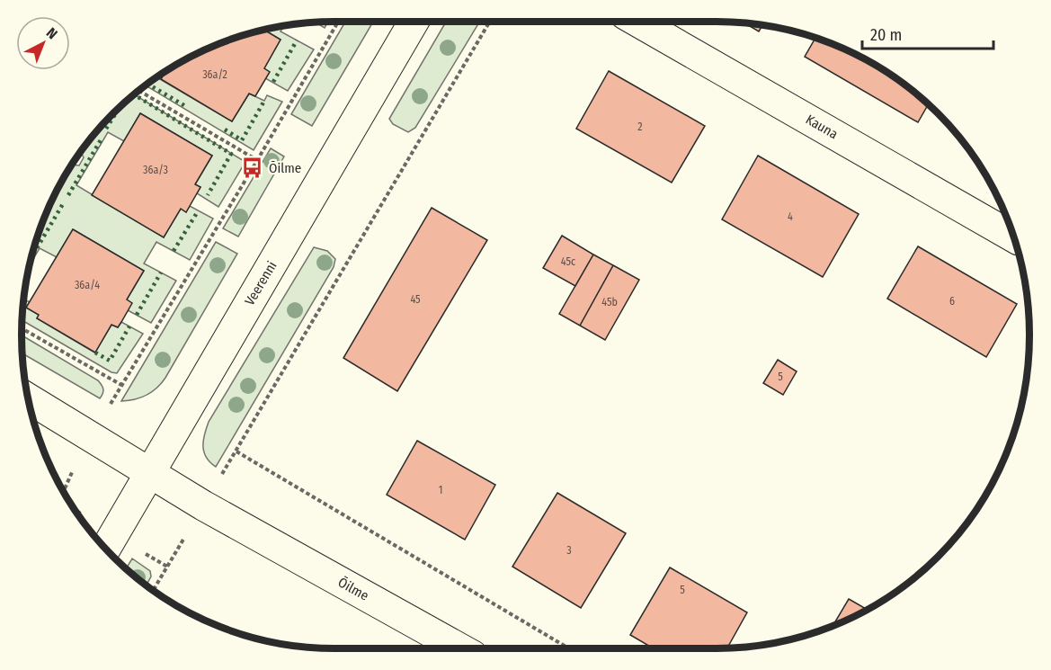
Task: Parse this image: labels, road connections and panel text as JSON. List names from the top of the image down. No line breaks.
{"streets":{"street":["Kauna","Veerenni","Õilme"]},"crossings":[["Veerenni","Õilme"]],"places":{"bus stop":["Õilme"]},"house_numbers":["36a/2","2","36a/3","4","45c","36a/4","45","6","45b","5","1","3","5"],"scale_bar":"20 m","north":"top right"}
